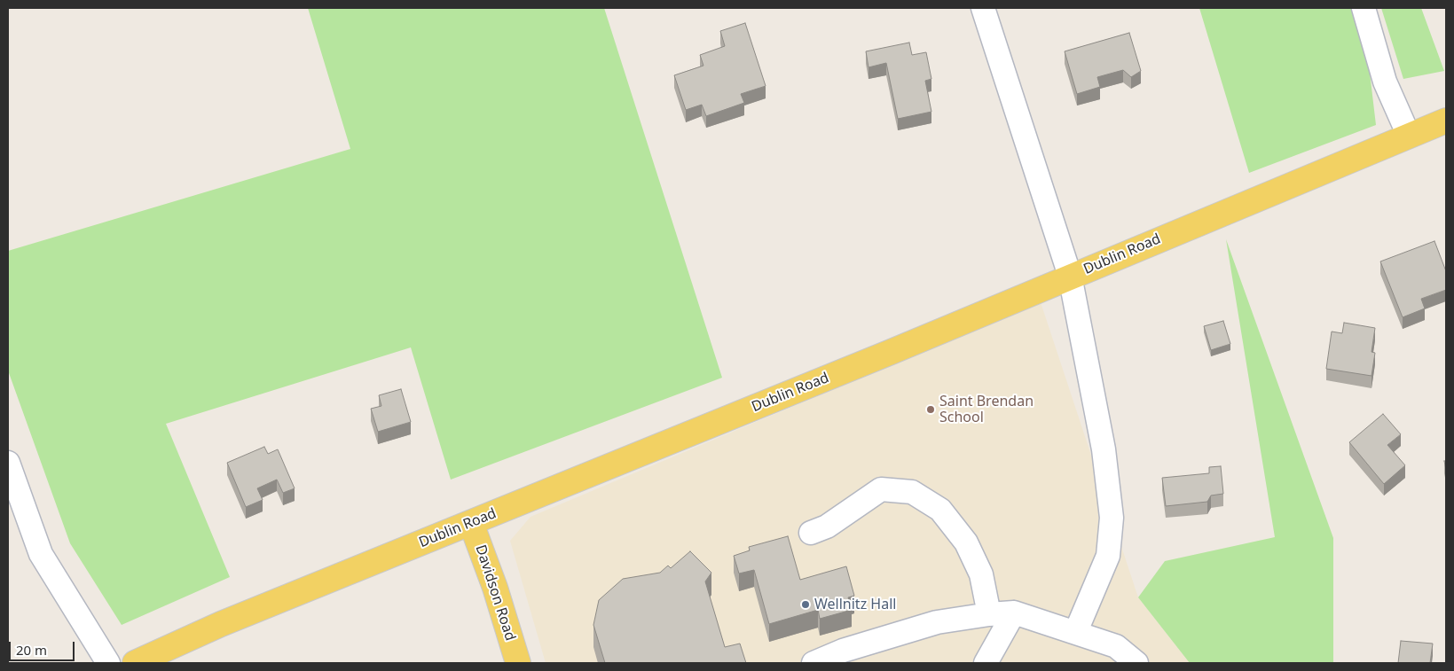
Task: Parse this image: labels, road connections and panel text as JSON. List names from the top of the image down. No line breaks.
{"streets":{"main road":["Dublin Road","Davidson Road"]},"crossings":[["Dublin Road","Davidson Road"]],"places":["Saint Brendan School","Wellnitz Hall"],"scale_bar":"20 m"}
